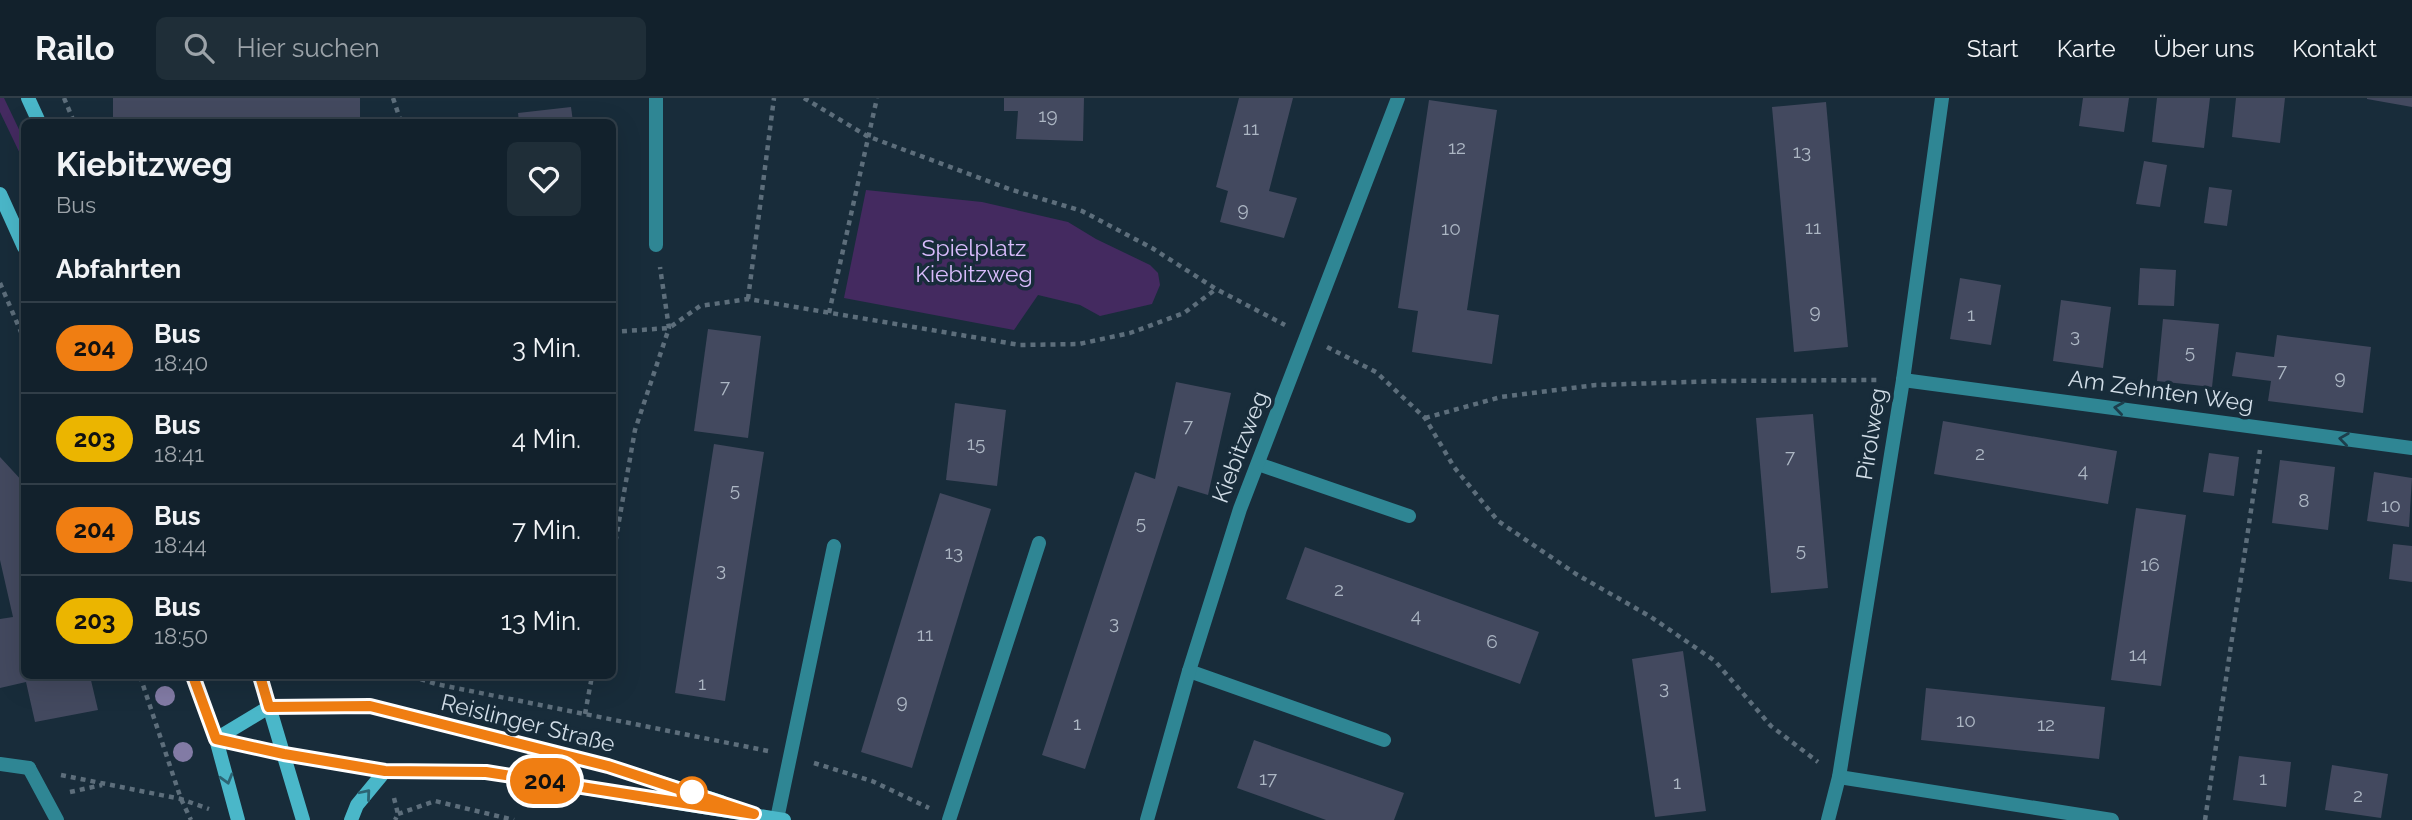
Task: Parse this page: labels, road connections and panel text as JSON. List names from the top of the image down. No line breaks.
{"streets":{"street":["Am Zehnten Weg","Pirolweg","Kiebitzweg","Reislinger Straße"]},"crossings":[["Am Zehnten Weg","Pirolweg"]],"one_way":["Am Zehnten Weg"],"parks":["Spielplatz Kiebitzweg"],"lines":["bus line 204"],"house_numbers":["19","11","12","13","9","11","10","9","1","3","5","7","9","7","7","15","2","7","4","5","8","10","5","5","13","16","3","2","4","3","11","6","14","1","3","9","10","1","12","17","1","1","2"],"page":{"header":"Railo","search":"Hier suchen","nav":["Start","Karte","Über uns","Kontakt"],"on_map":"204","heading":[["Kiebitzweg","Bus"],"Abfahrten"],"list":[{"mark":"204","name":"Bus","note":"18:40","value":"3 Min."},{"mark":"203","name":"Bus","note":"18:41","value":"4 Min."},{"mark":"204","name":"Bus","note":"18:44","value":"7 Min."},{"mark":"203","name":"Bus","note":"18:50","value":"13 Min."}]}}
